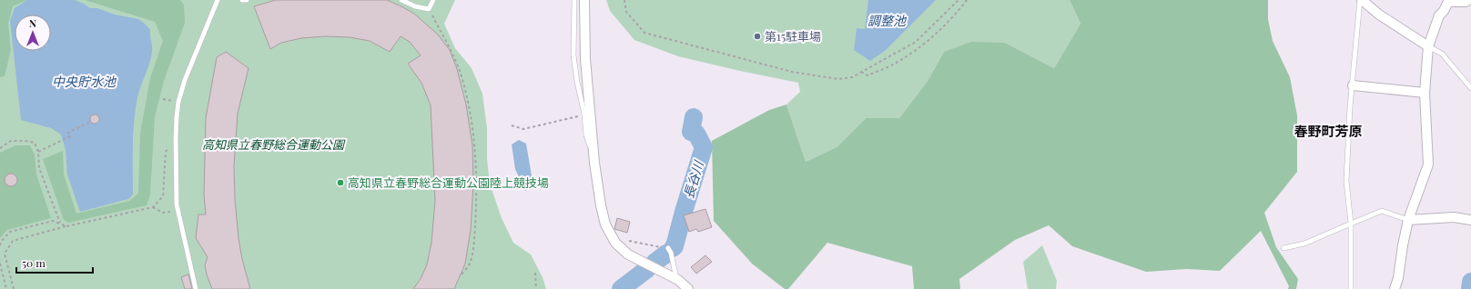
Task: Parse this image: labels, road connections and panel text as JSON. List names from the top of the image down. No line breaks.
{"districts":["春野町芳原"],"water":["調整池","中央貯水池","長谷川"],"parks":["高知県立春野総合運動公園"],"places":["第15駐車場","高知県立春野総合運動公園陸上競技場"],"scale_bar":"50 m","north":"top"}
